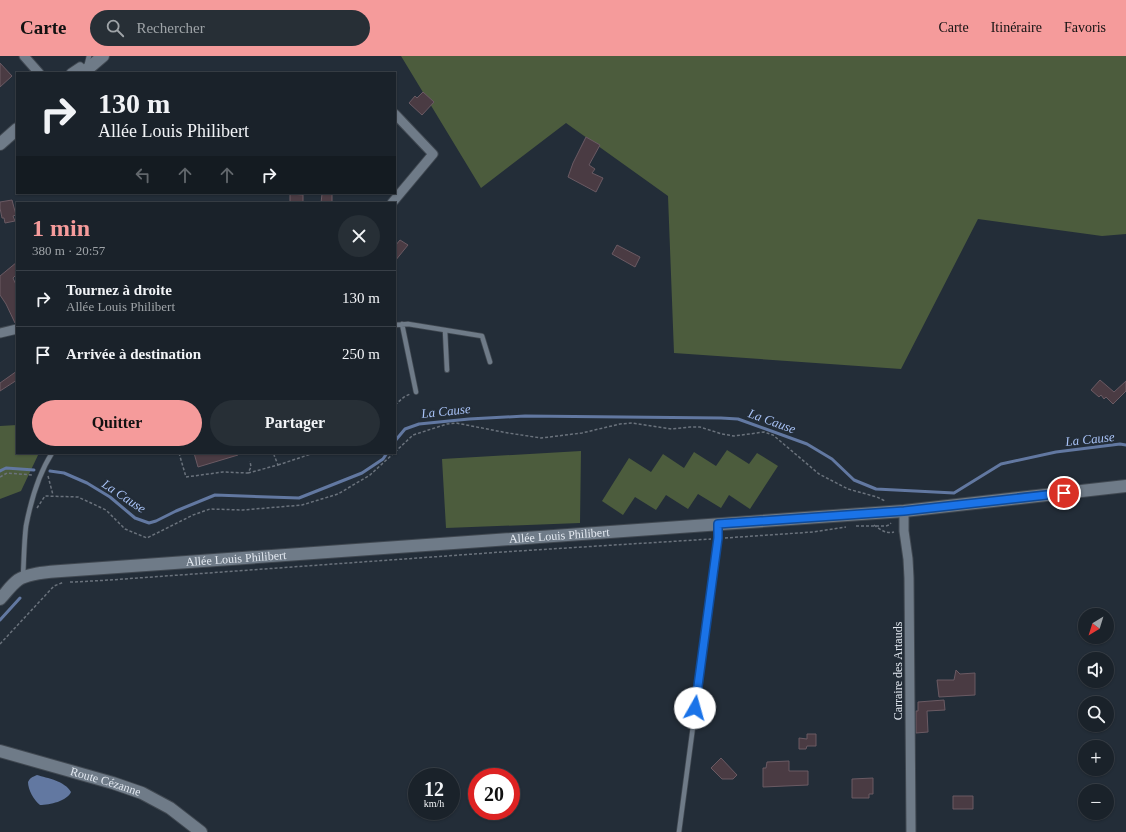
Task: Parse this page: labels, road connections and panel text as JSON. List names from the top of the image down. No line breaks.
{"streets":{"street":["Allée Louis Philibert","Carraire des Artauds","Route Cézanne"]},"crossings":[["Allée Louis Philibert","Carraire des Artauds"]],"water":["La Cause"],"north":"bottom left","page":{"header":"Carte","search":"Rechercher","nav":["Carte","Itinéraire","Favoris"],"turn":["130 m","Allée Louis Philibert"],"heading":["1 min","380 m · 20:57"],"list":[{"name":"Tournez à droite","note":"Allée Louis Philibert","value":"130 m"},{"name":"Arrivée à destination","value":"250 m"}],"buttons":["Quitter","Partager"],"map_buttons":["+","−"],"speed":"12 km/h","limit":"20"}}
